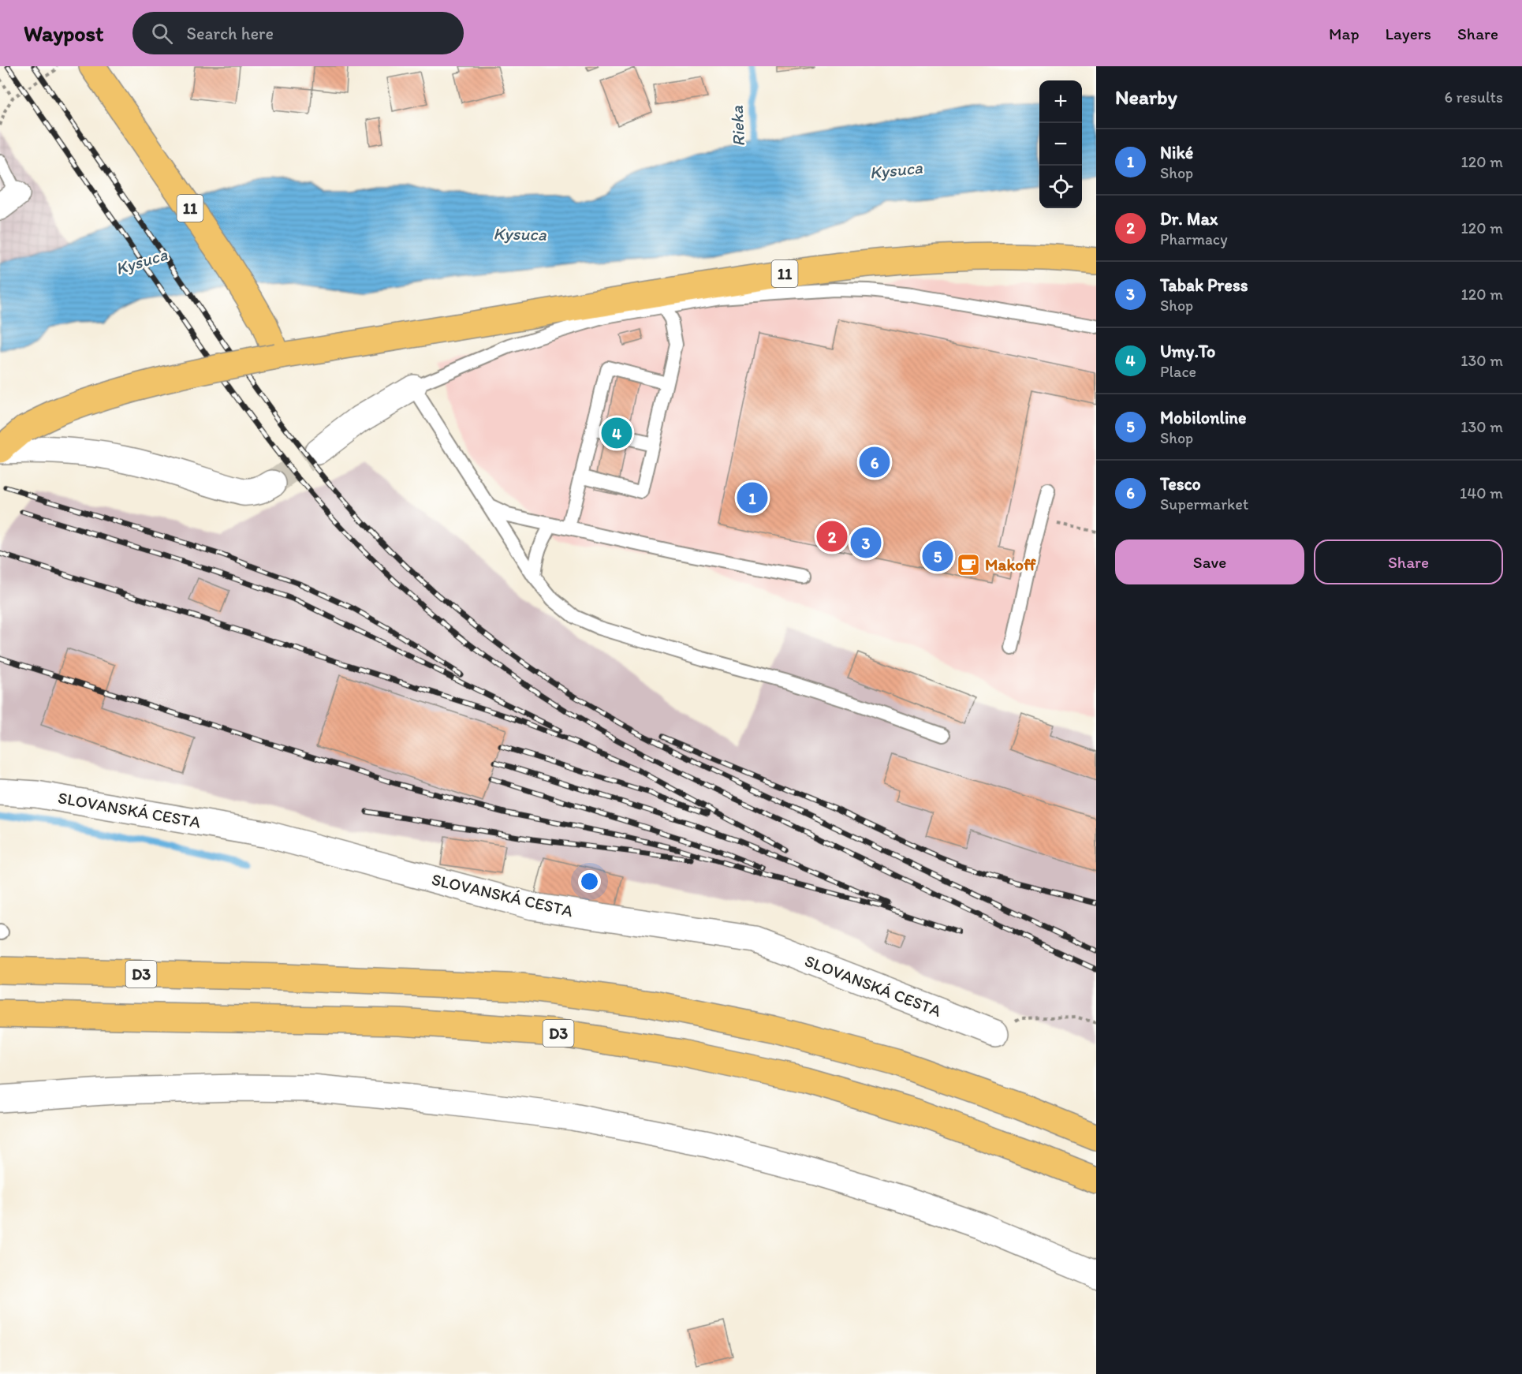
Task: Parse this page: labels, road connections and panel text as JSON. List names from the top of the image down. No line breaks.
{"streets":{"main road":["11","D3"],"street":["SLOVANSKÁ CESTA"]},"water":["Rieka","Kysuca"],"places":{"cafe":["Makoff"]},"page":{"header":"Waypost","search":"Search here","nav":["Map","Layers","Share"],"heading":["Nearby","6 results"],"map_buttons":["+","−"],"list":[{"mark":"1","name":"Niké","note":"Shop","value":"120 m"},{"mark":"2","name":"Dr. Max","note":"Pharmacy","value":"120 m"},{"mark":"3","name":"Tabak Press","note":"Shop","value":"120 m"},{"mark":"4","name":"Umy.To","note":"Place","value":"130 m"},{"mark":"5","name":"Mobilonline","note":"Shop","value":"130 m"},{"mark":"6","name":"Tesco","note":"Supermarket","value":"140 m"}],"pins":["4","6","1","2","3","5"],"buttons":["Save","Share"]}}
